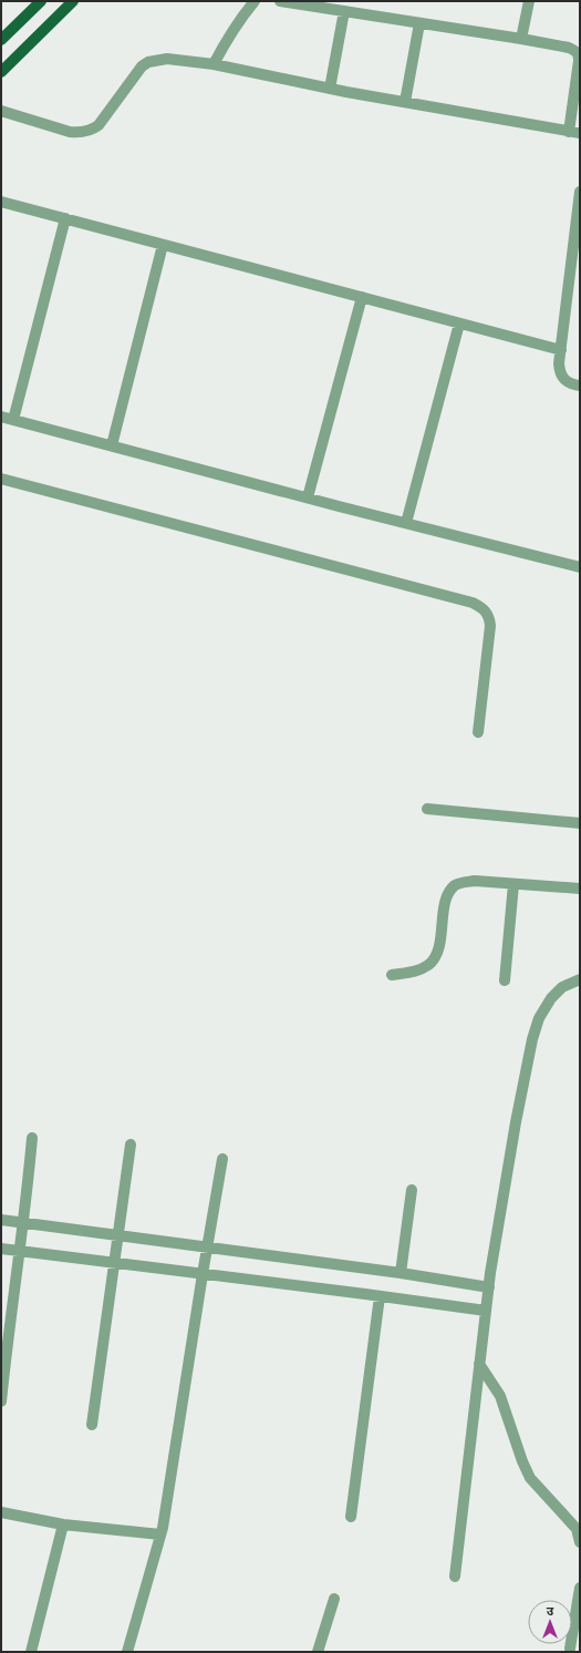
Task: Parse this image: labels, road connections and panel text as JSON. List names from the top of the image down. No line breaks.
{"north":"top"}
